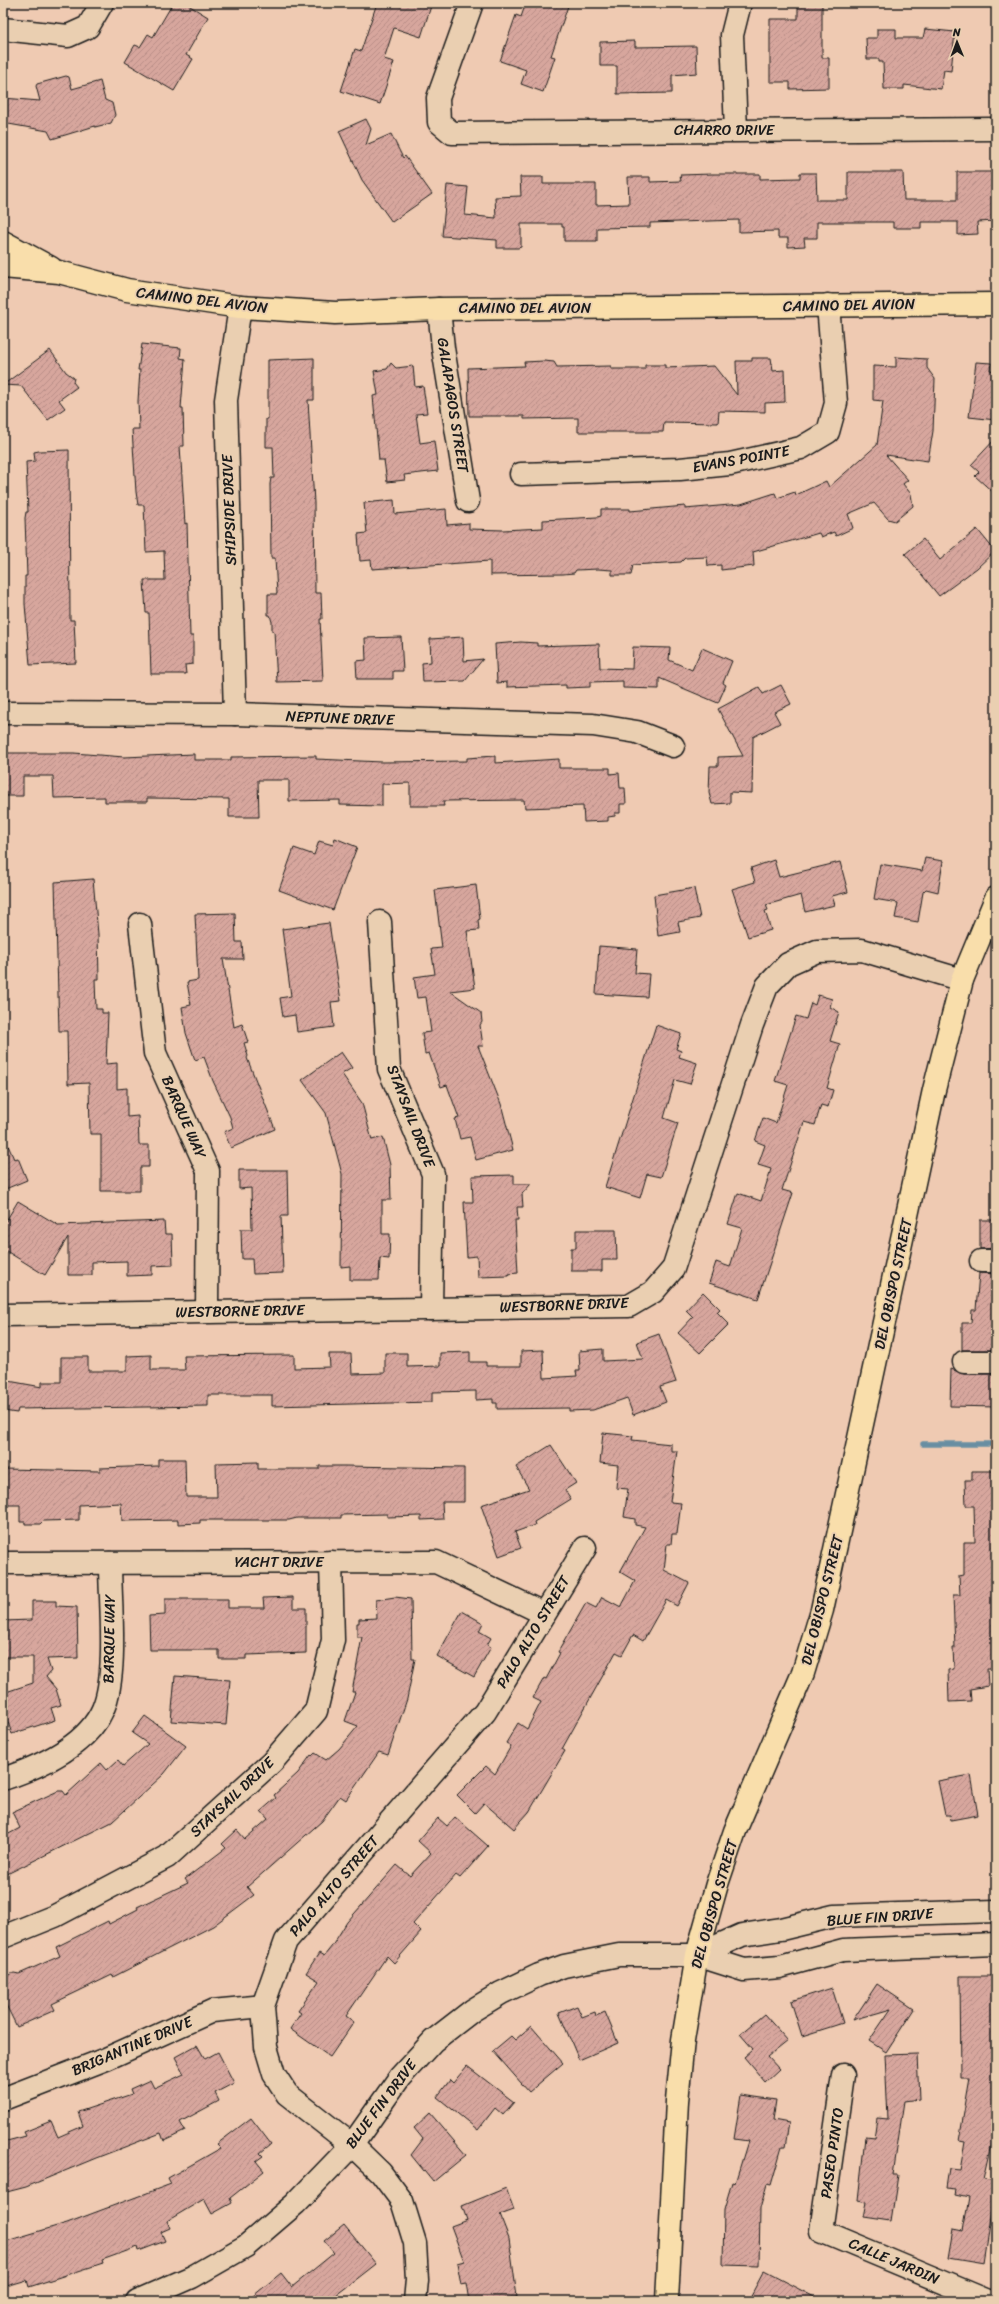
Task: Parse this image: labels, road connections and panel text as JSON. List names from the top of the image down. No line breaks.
{"streets":{"main road":["CAMINO DEL AVION","DEL OBISPO STREET"],"street":["CHARRO DRIVE","GALAPAGOS STREET","EVANS POINTE","SHIPSIDE DRIVE","NEPTUNE DRIVE","STAYSAIL DRIVE","BARQUE WAY","WESTBORNE DRIVE","YACHT DRIVE","PALO ALTO STREET","BLUE FIN DRIVE","BRIGANTINE DRIVE","PASEO PINTO","CALLE JARDIN"]},"crossings":[["CAMINO DEL AVION","GALAPAGOS STREET"],["CAMINO DEL AVION","EVANS POINTE"],["CAMINO DEL AVION","SHIPSIDE DRIVE"],["SHIPSIDE DRIVE","NEPTUNE DRIVE"],["STAYSAIL DRIVE","WESTBORNE DRIVE"],["STAYSAIL DRIVE","YACHT DRIVE"],["BARQUE WAY","WESTBORNE DRIVE"],["BARQUE WAY","YACHT DRIVE"],["DEL OBISPO STREET","WESTBORNE DRIVE"],["DEL OBISPO STREET","BLUE FIN DRIVE"],["YACHT DRIVE","PALO ALTO STREET"],["PALO ALTO STREET","BLUE FIN DRIVE"],["PALO ALTO STREET","BRIGANTINE DRIVE"],["PASEO PINTO","CALLE JARDIN"]],"north":"top"}
